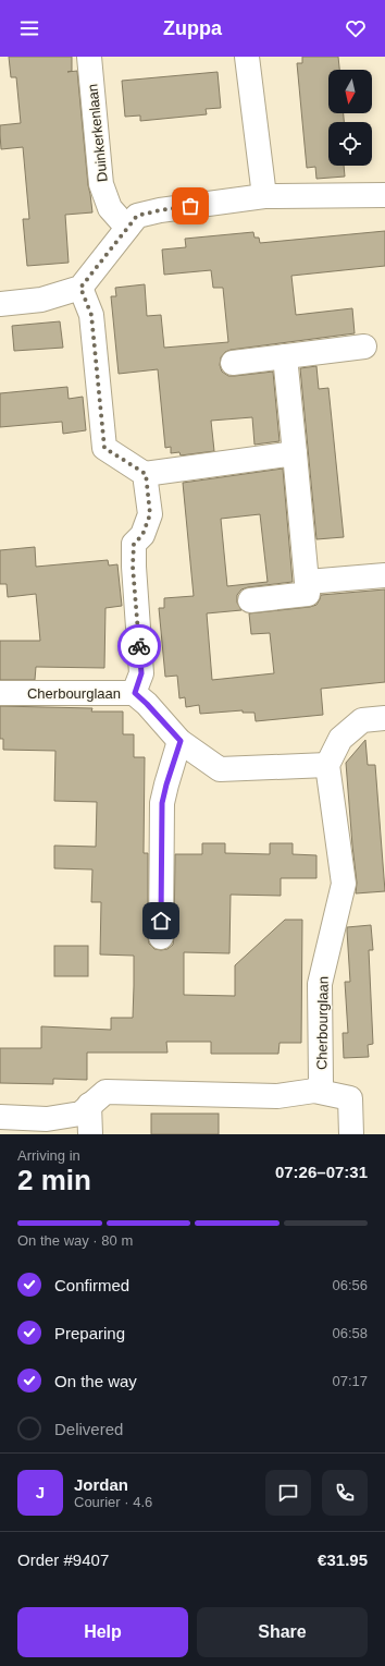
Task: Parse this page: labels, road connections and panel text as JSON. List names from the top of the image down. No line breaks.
{"streets":{"street":["Duinkerkenlaan","Cherbourglaan"]},"north":"bottom","page":{"header":"Zuppa","heading":["2 min","Arriving in","07:26–07:31"],"panel":["Jordan","Courier · 4.6","Order #9407","€31.95"],"bar":"On the way · 80 m","list":[["Confirmed","06:56"],["Preparing","06:58"],["On the way","07:17"],"Delivered"],"round":"J","buttons":["Help","Share"]}}
